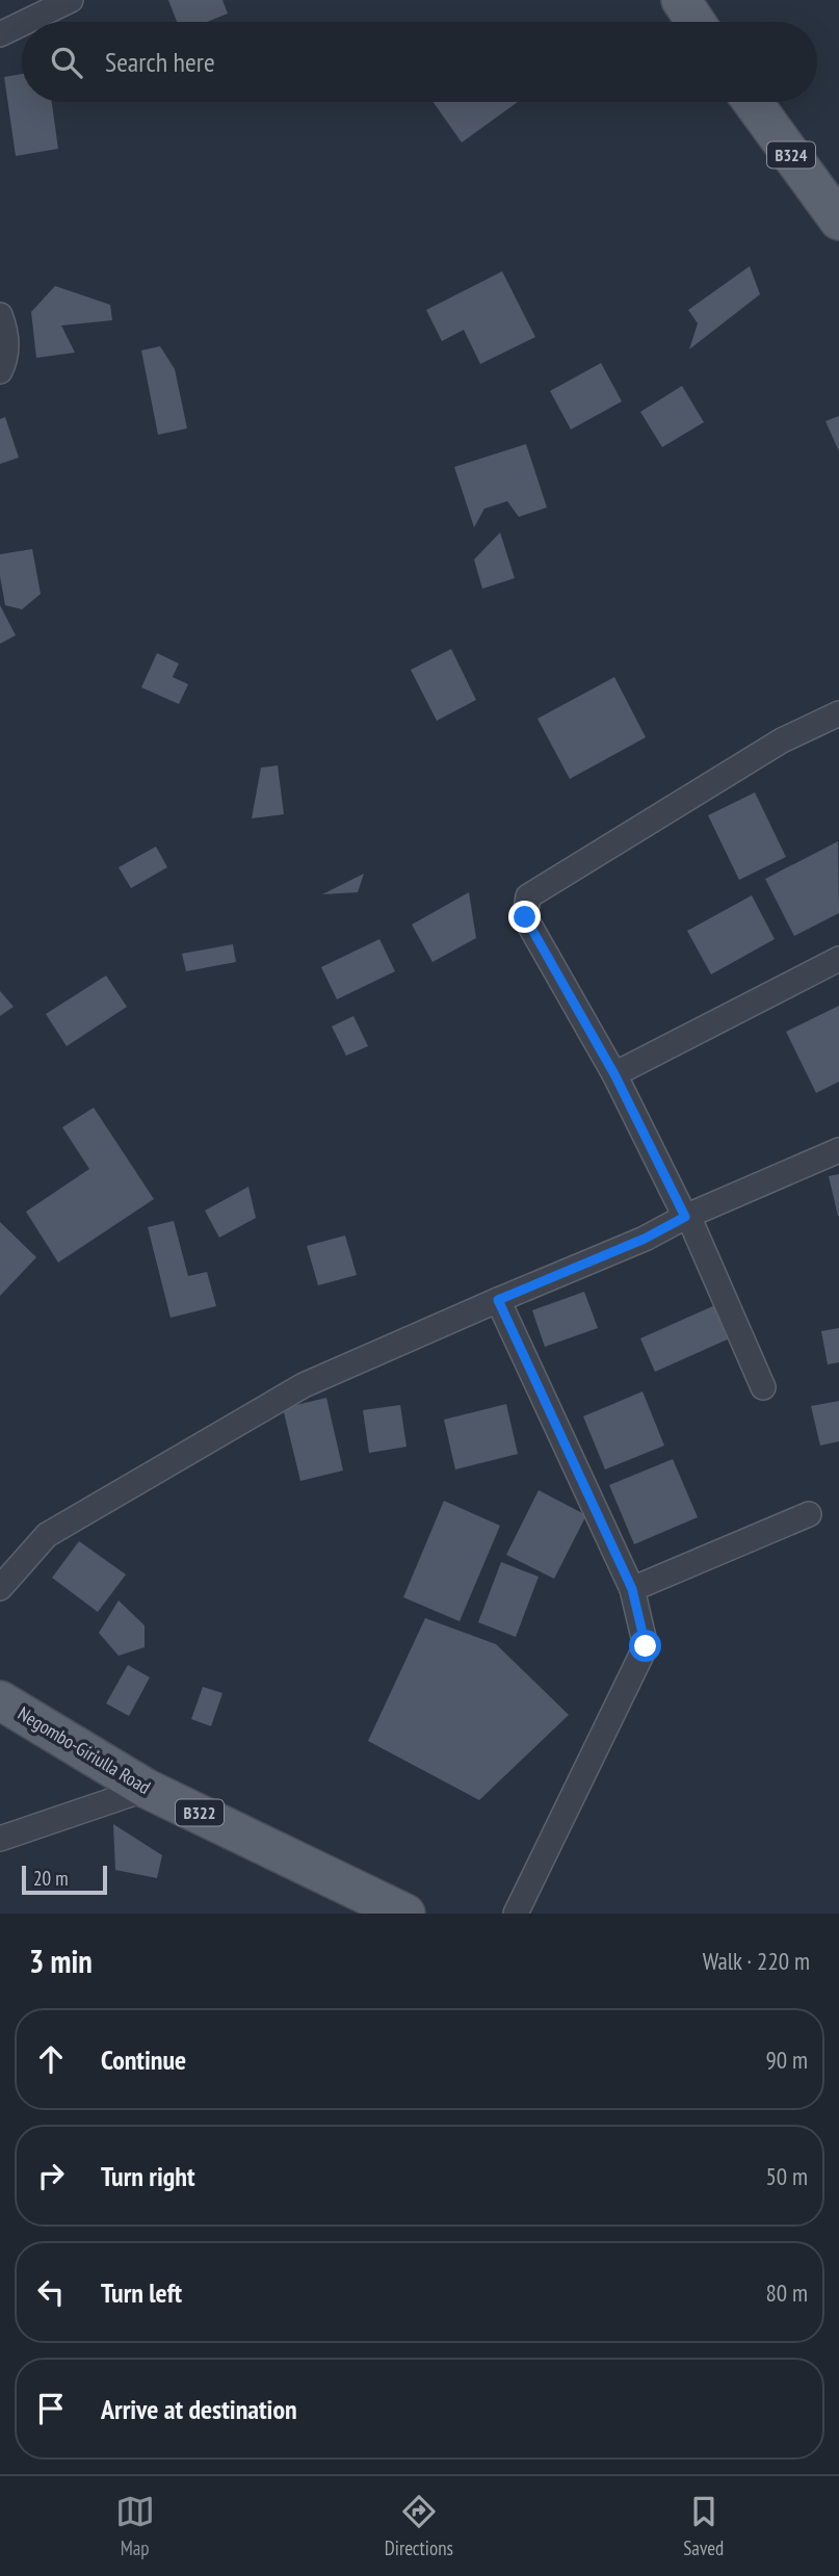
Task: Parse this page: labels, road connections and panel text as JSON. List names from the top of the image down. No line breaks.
{"streets":{"main road":["B324","Negombo-Giriulla Road","B322"]},"scale_bar":"20 m","page":{"search":"Search here","scale":"20 m","heading":["3 min","Walk · 220 m"],"list":[["Continue","90 m"],["Turn right","50 m"],["Turn left","80 m"],"Arrive at destination"],"nav":["Map","Directions","Saved"]}}
